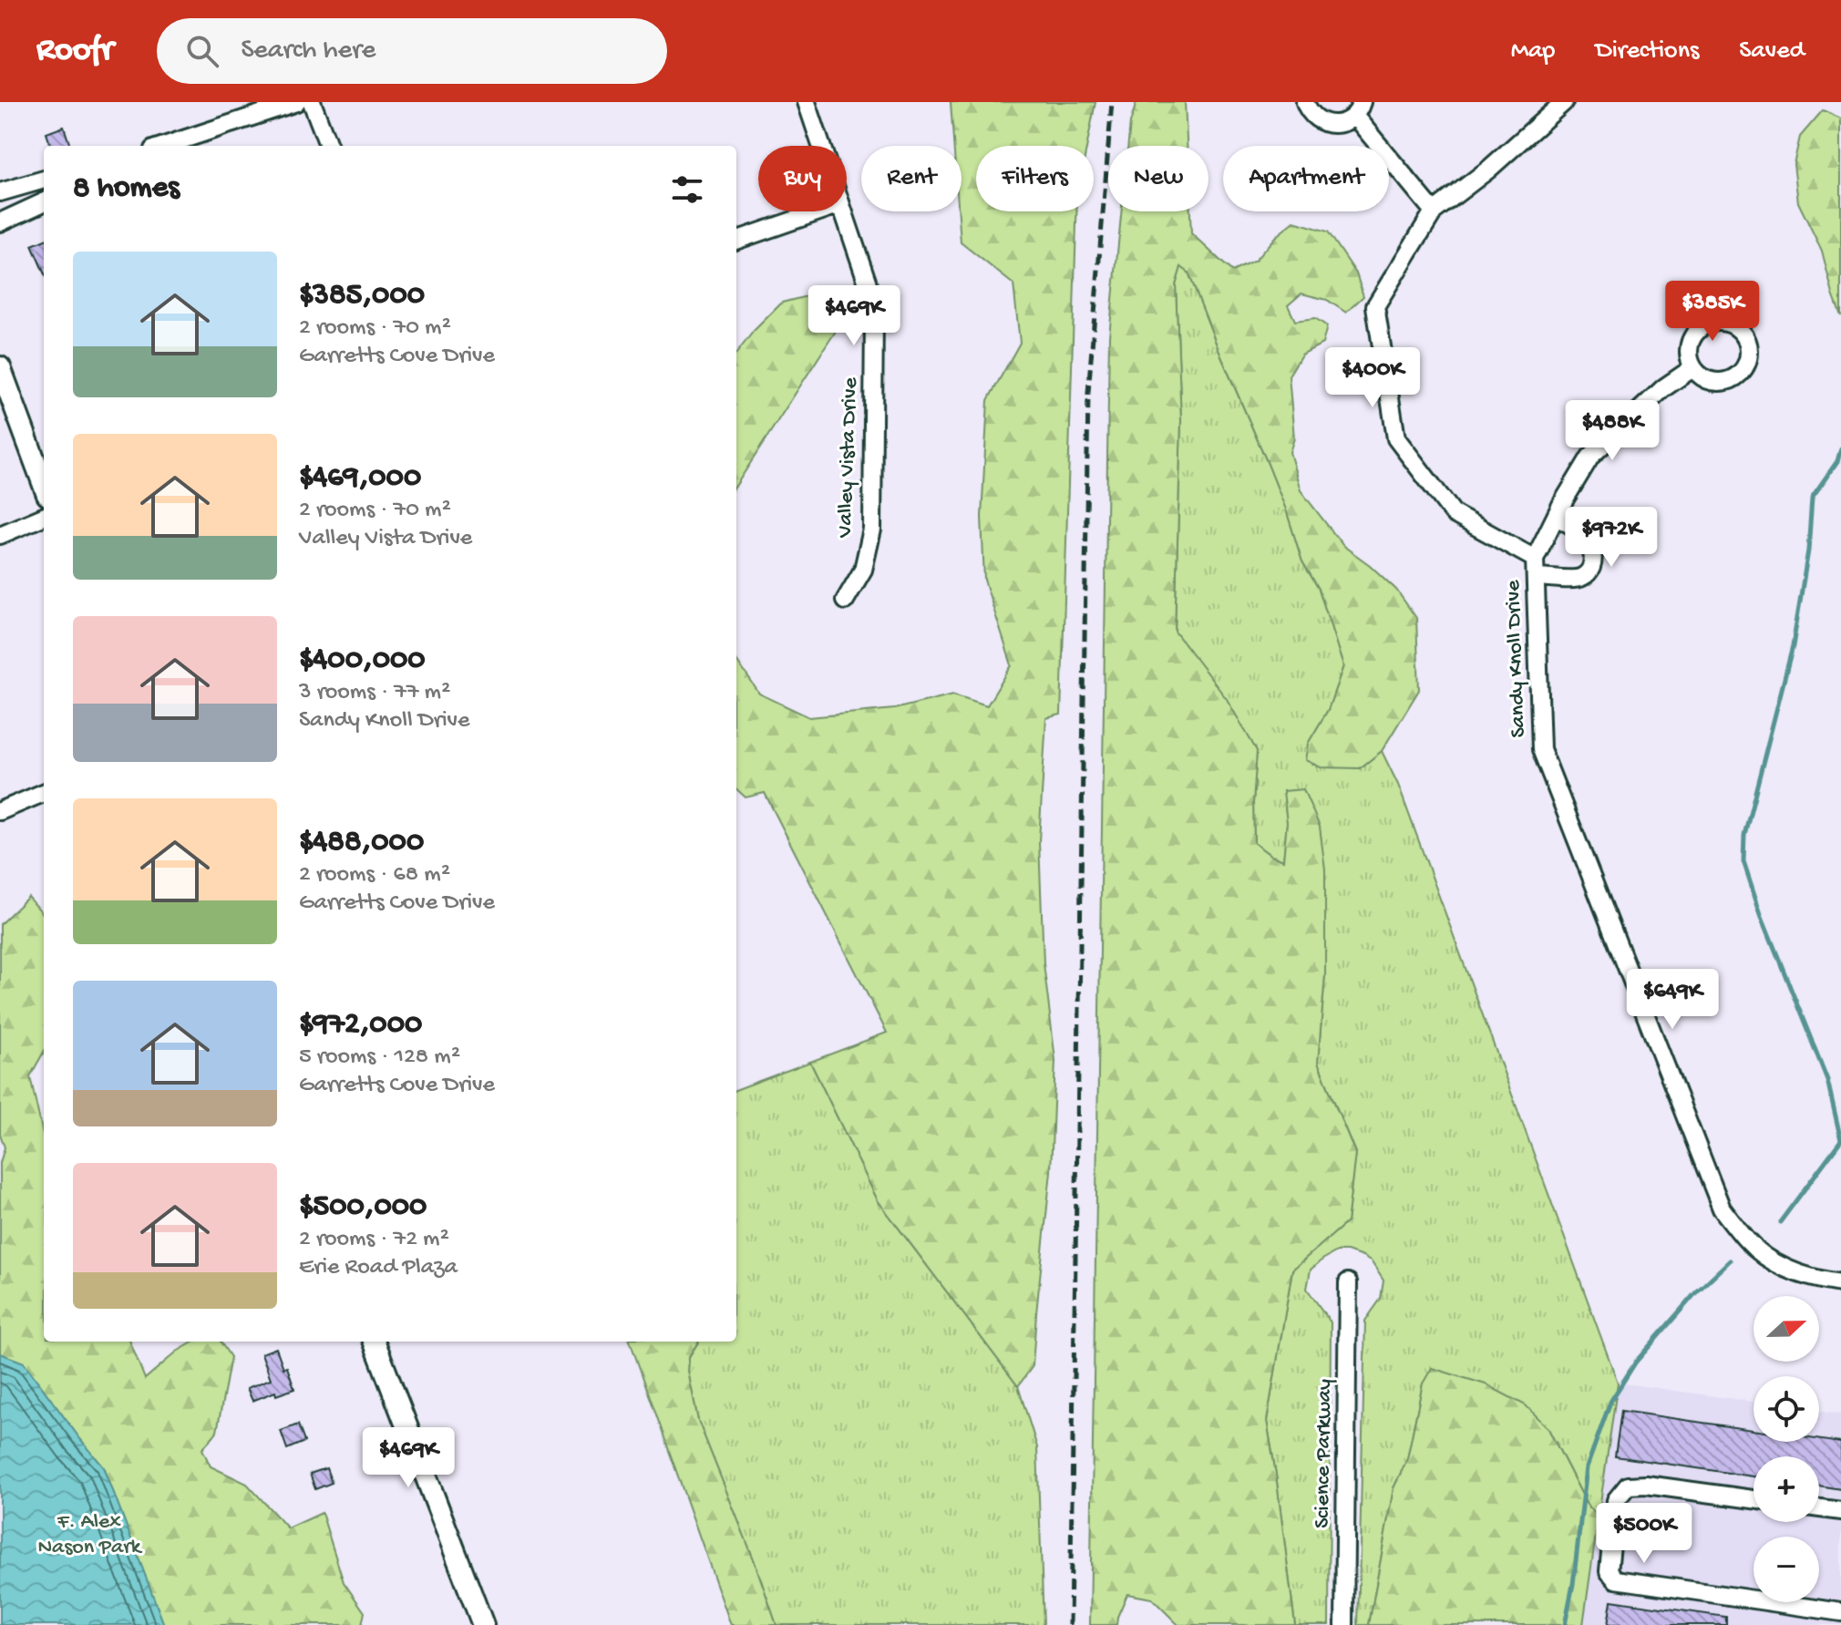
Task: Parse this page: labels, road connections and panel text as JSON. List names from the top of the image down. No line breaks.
{"streets":{"street":["Valley Vista Drive","Sandy Knoll Drive","Science Parkway"]},"parks":["F. Alex Nason Park"],"north":"right","page":{"header":"Roofr","search":"Search here","nav":["Map","Directions","Saved"],"chip":["Buy","Rent","Filters","New","Apartment"],"heading":"8 homes","list":[{"name":"$385,000","note":"2 rooms · 70 m² · Garretts Cove Drive"},{"name":"$469,000","note":"2 rooms · 70 m² · Valley Vista Drive"},{"name":"$400,000","note":"3 rooms · 77 m² · Sandy Knoll Drive"},{"name":"$488,000","note":"2 rooms · 68 m² · Garretts Cove Drive"},{"name":"$972,000","note":"5 rooms · 128 m² · Garretts Cove Drive"},{"name":"$500,000","note":"2 rooms · 72 m² · Erie Road Plaza"}],"price":["$385K","$469K","$400K","$488K","$972K","$649K","$469K","$500K"],"map_buttons":["+","−"]}}
